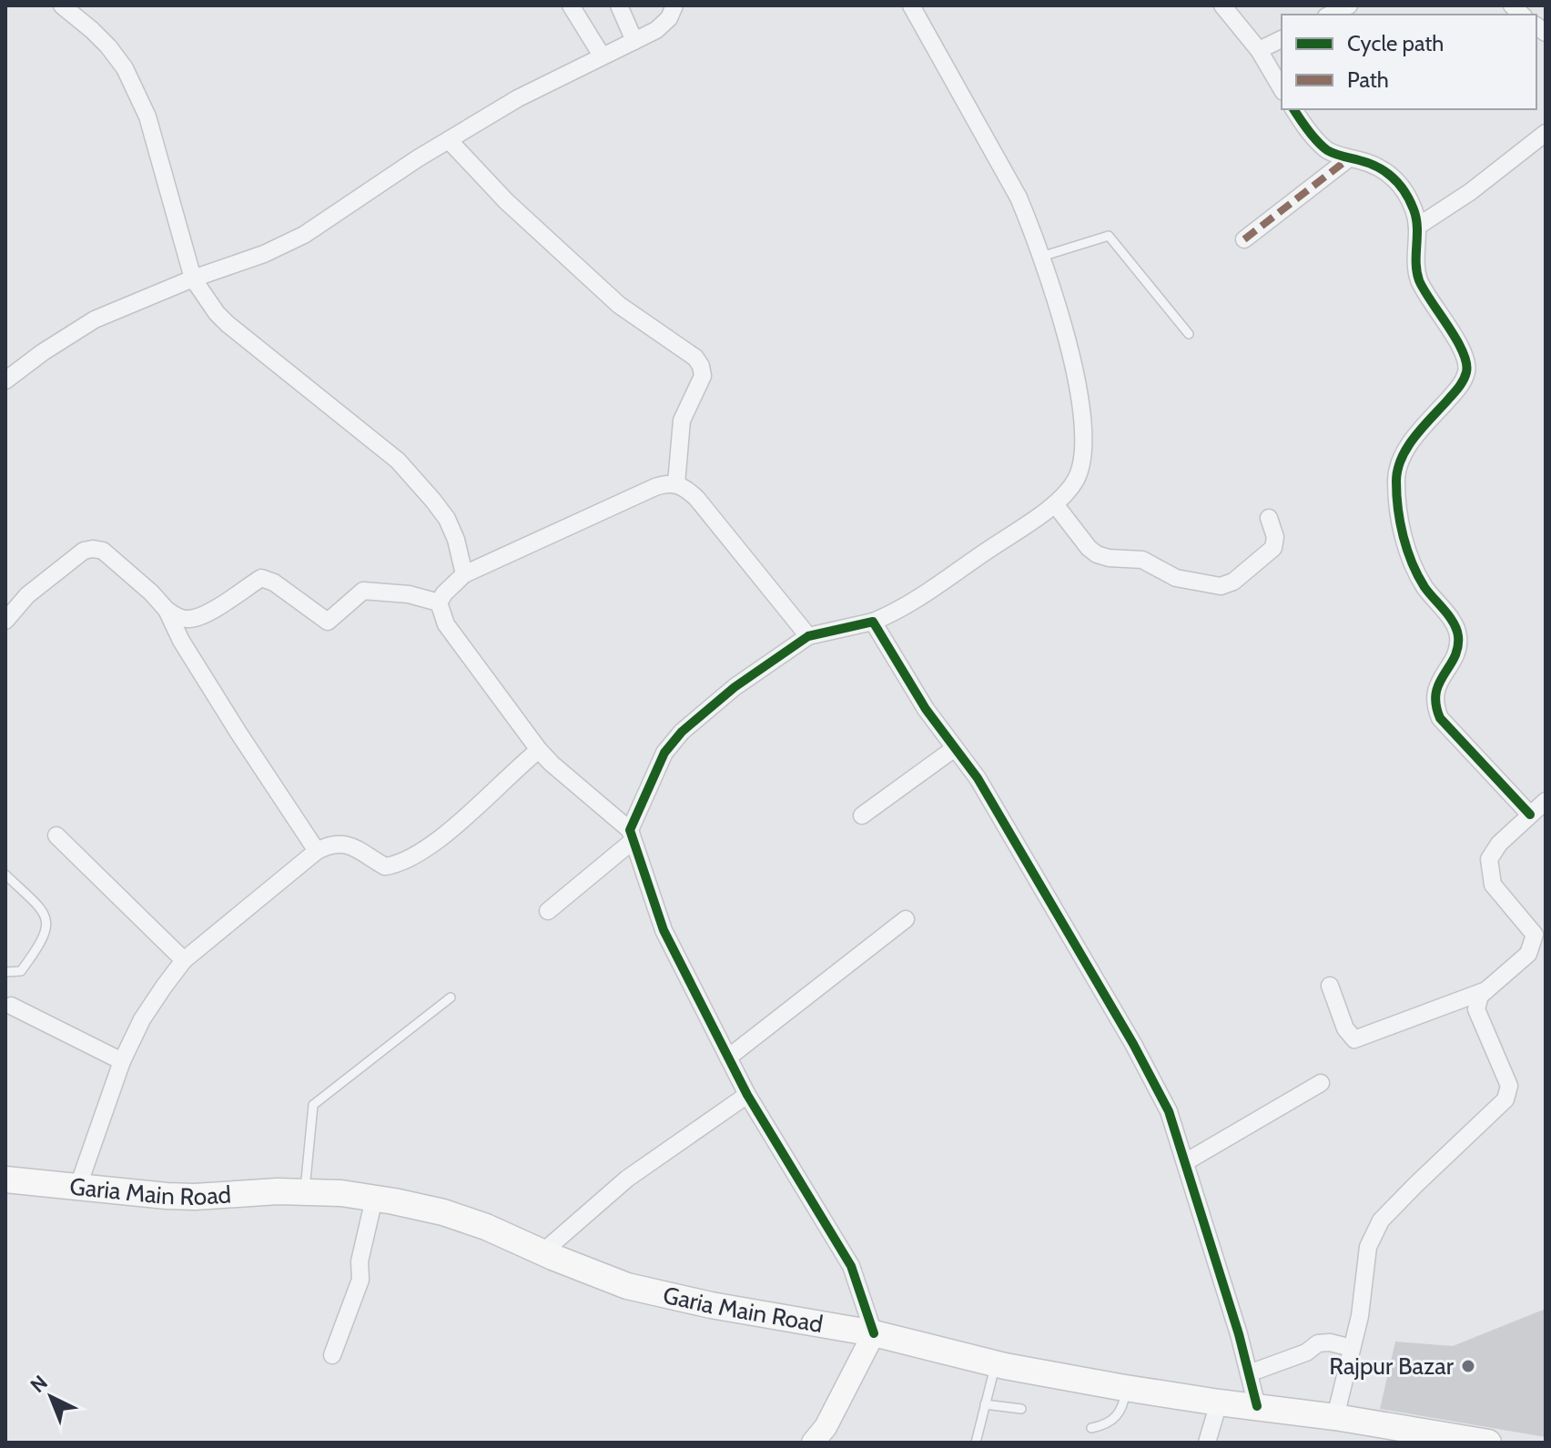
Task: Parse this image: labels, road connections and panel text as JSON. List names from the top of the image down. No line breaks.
{"streets":{"main road":["Garia Main Road"]},"places":["Rajpur Bazar"],"legend":["Cycle path","Path"],"north":"top left"}
